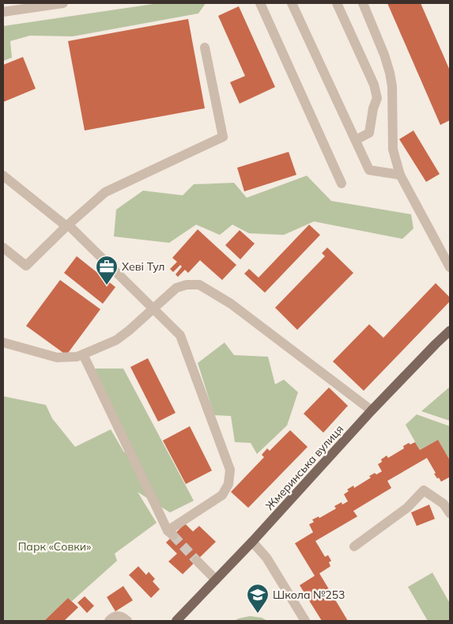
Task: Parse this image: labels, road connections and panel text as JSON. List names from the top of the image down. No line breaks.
{"streets":{"main road":["Жмеринська вулиця"]},"parks":["Парк «Совки»"],"places":{"office":["Хеві Тул"],"school or university":["Школа №253"]}}
